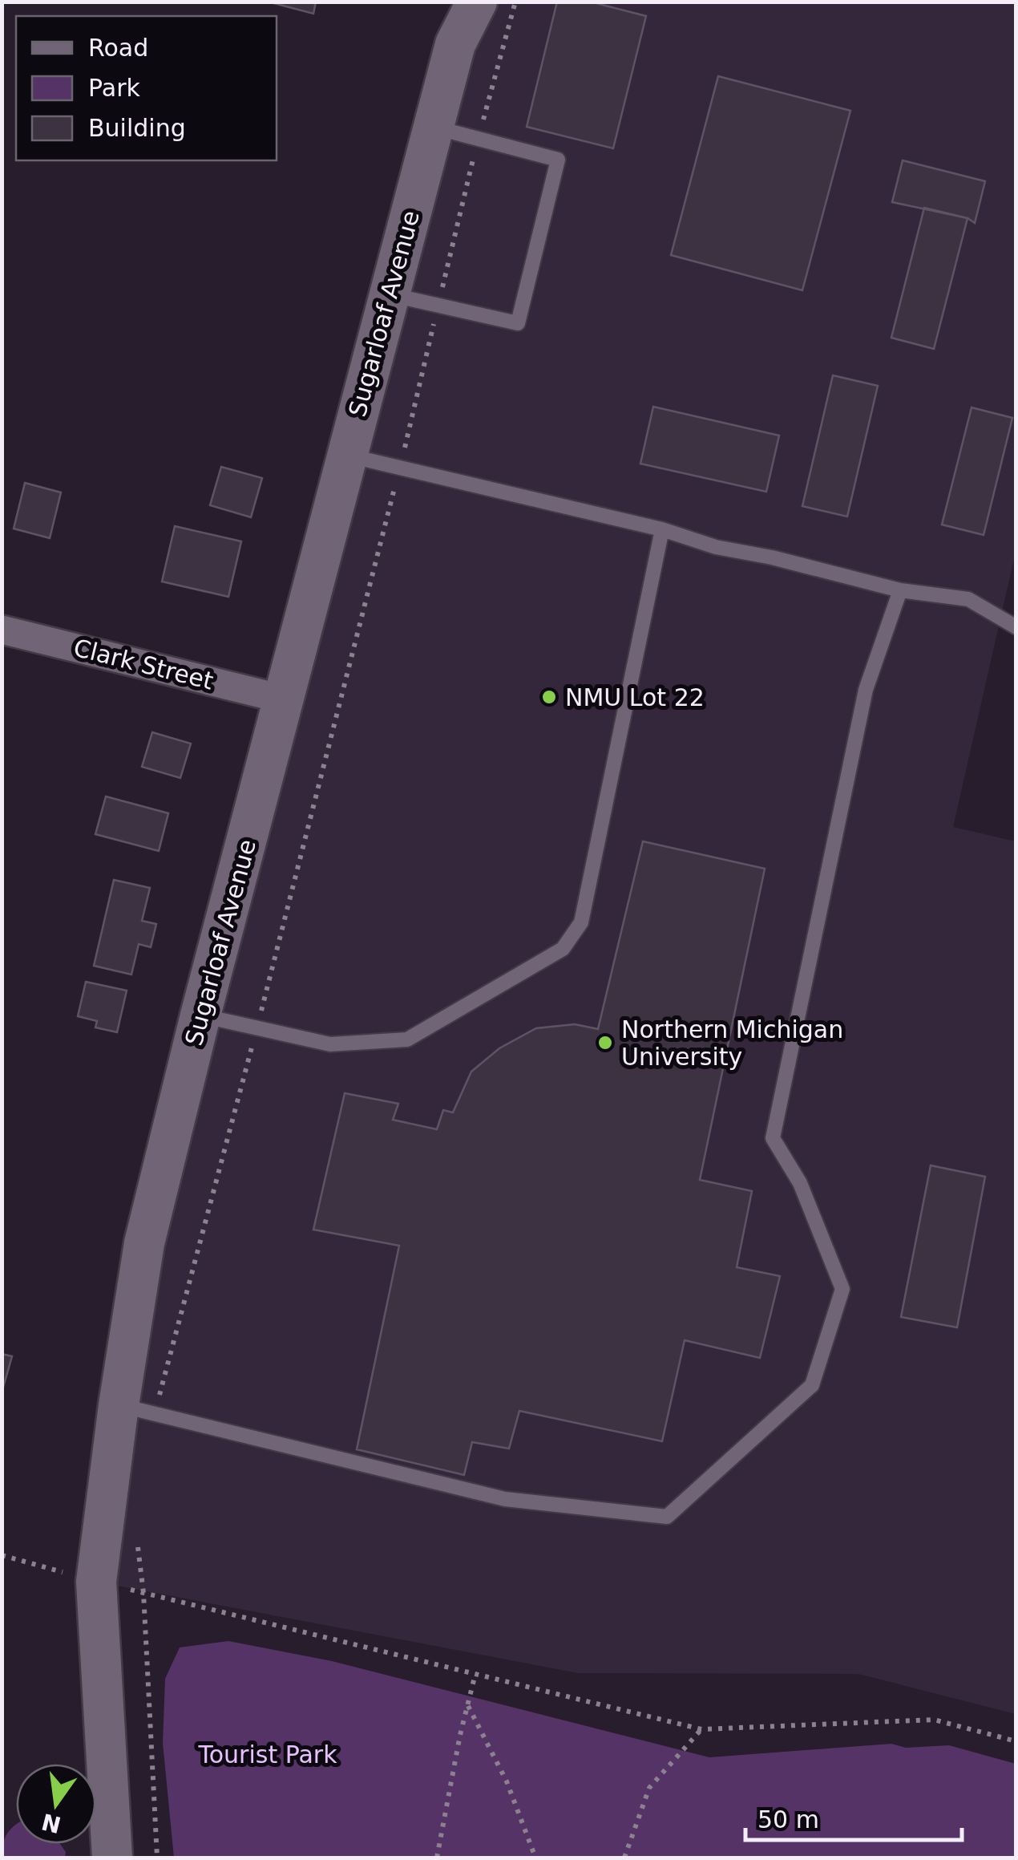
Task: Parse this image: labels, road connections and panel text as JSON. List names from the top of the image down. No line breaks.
{"streets":{"main road":["Sugarloaf Avenue"],"street":["Clark Street"]},"crossings":[["Sugarloaf Avenue","Clark Street"]],"parks":["Tourist Park"],"places":["NMU Lot 22","Northern Michigan University"],"legend":["Road","Park","Building"],"scale_bar":"50 m","north":"bottom"}
